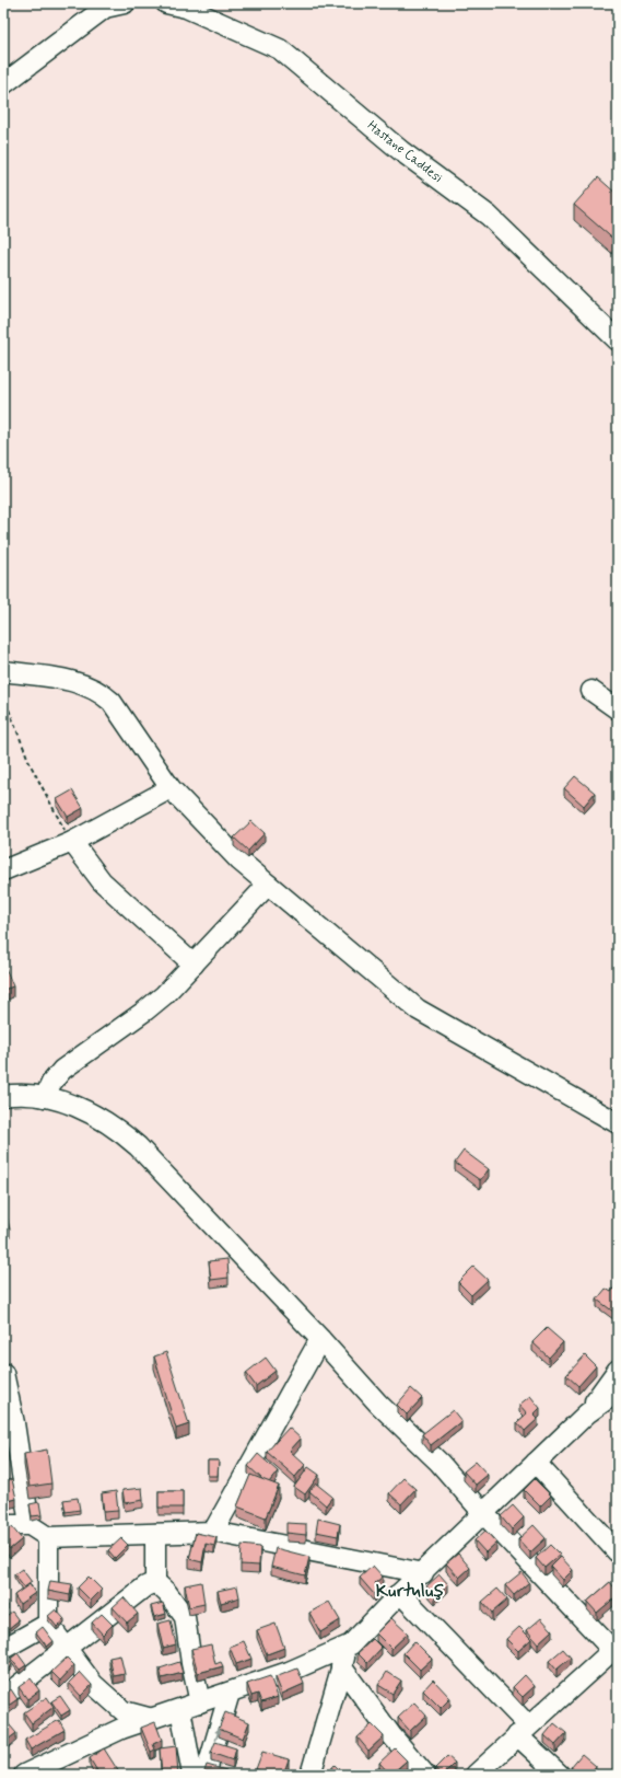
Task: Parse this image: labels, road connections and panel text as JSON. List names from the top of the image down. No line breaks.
{"streets":{"street":["Hastane Caddesi"]},"districts":["Kurtuluş"]}
